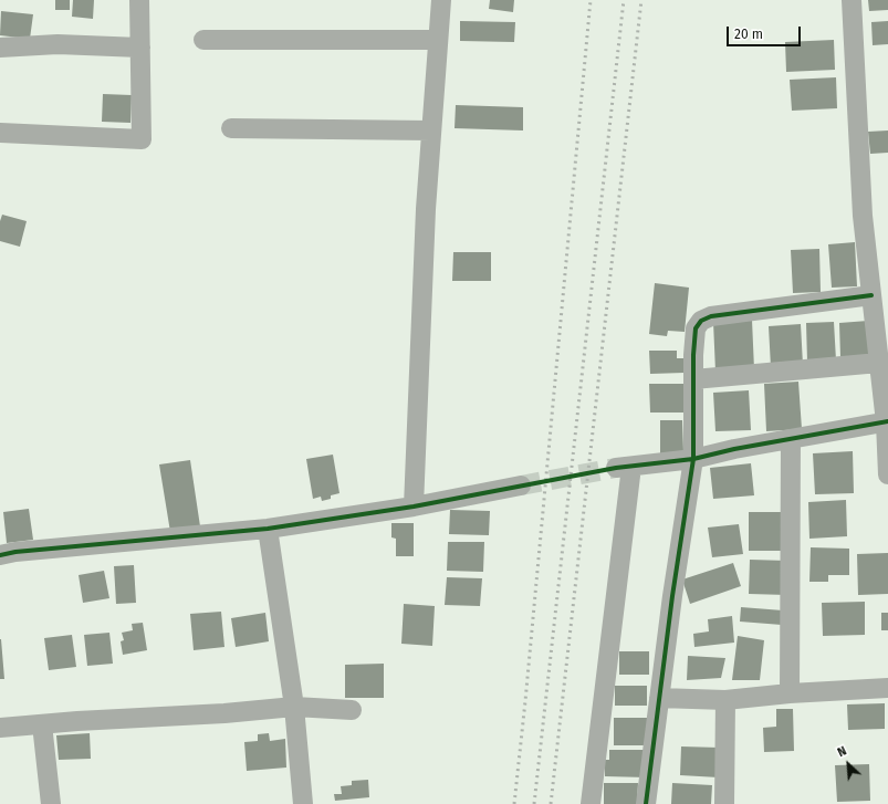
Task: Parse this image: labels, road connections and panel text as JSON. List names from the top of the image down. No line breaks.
{"scale_bar":"20 m","north":"top left"}
